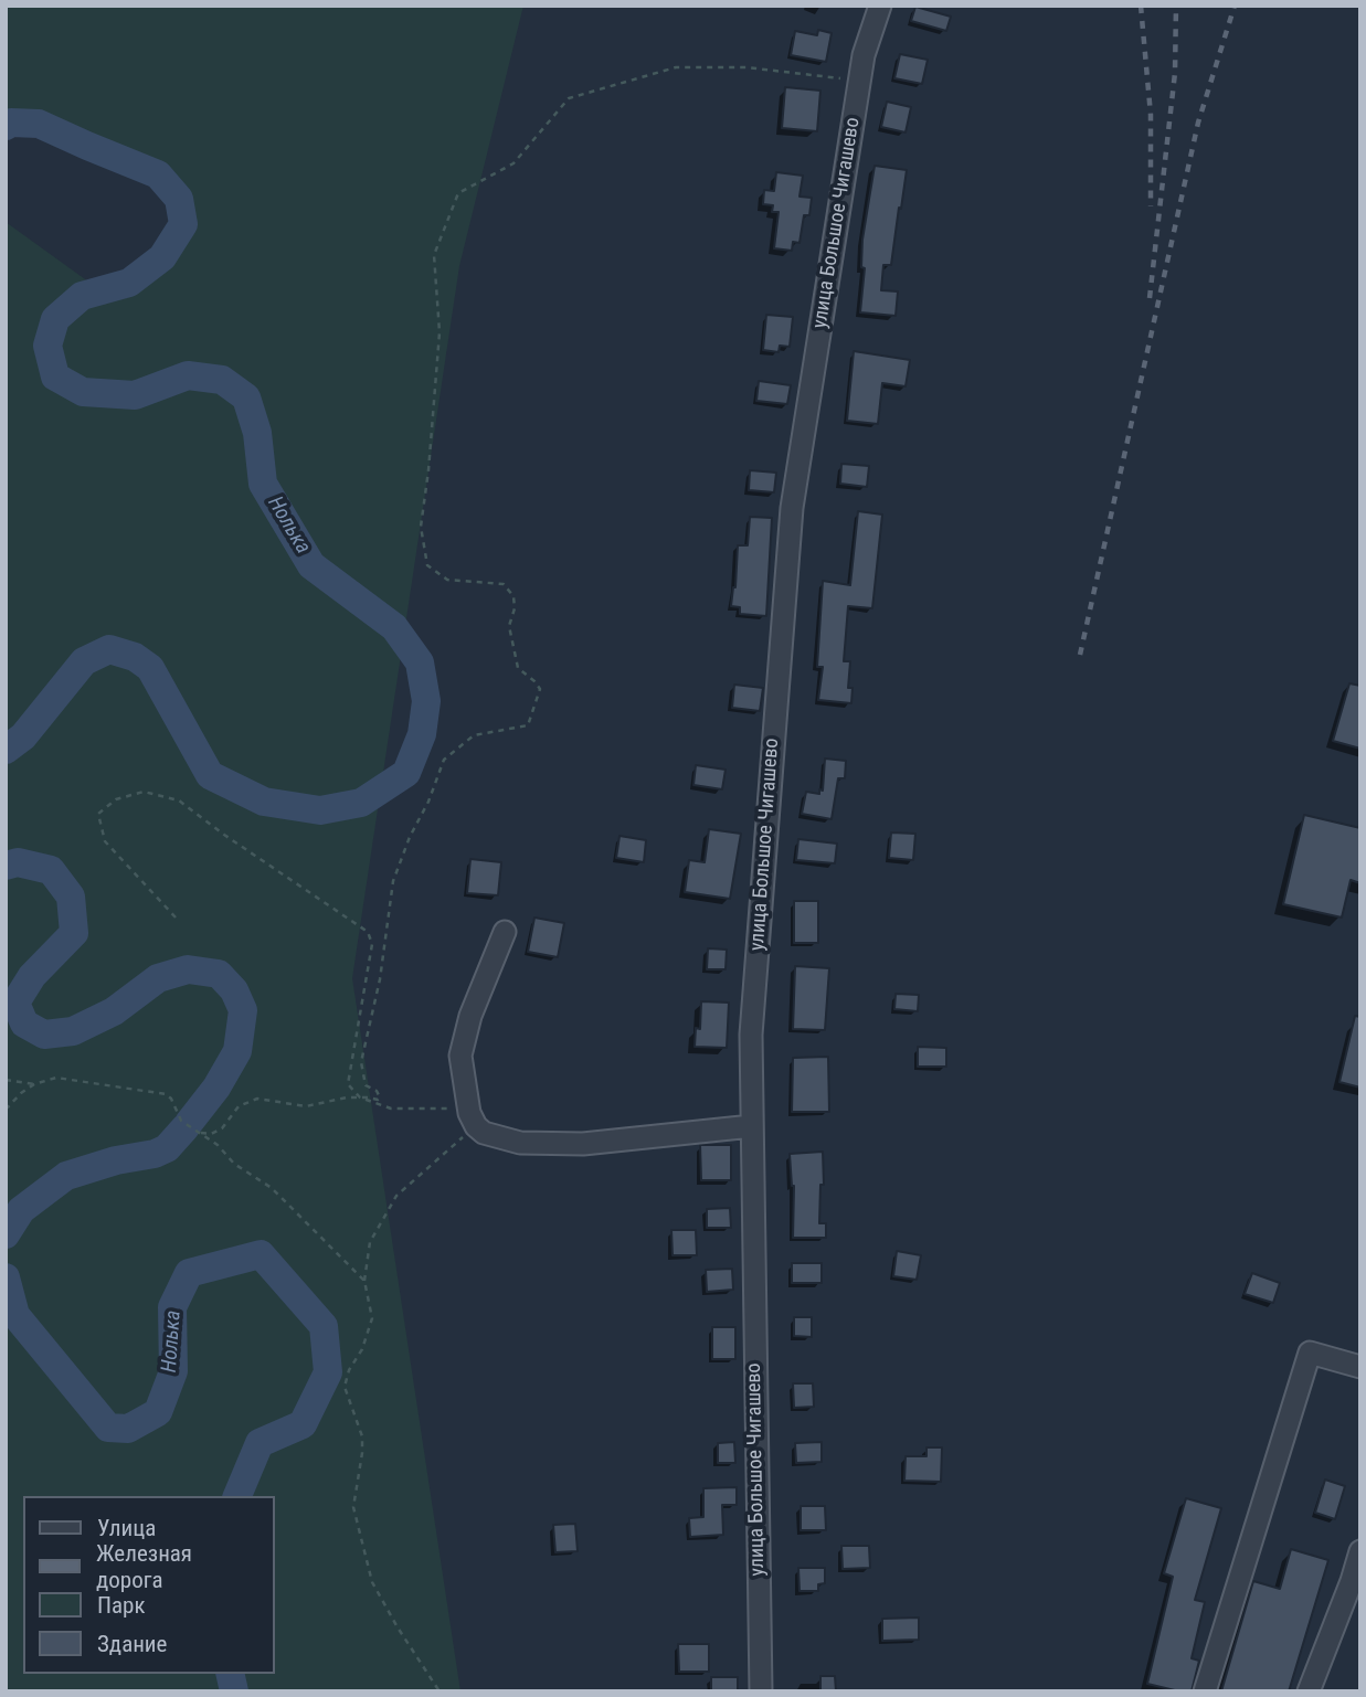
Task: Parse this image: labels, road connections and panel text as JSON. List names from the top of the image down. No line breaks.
{"streets":{"street":["улица Большое Чигашево"]},"water":["Нолька"],"legend":["Улица","Железная дорога","Парк","Здание"]}
